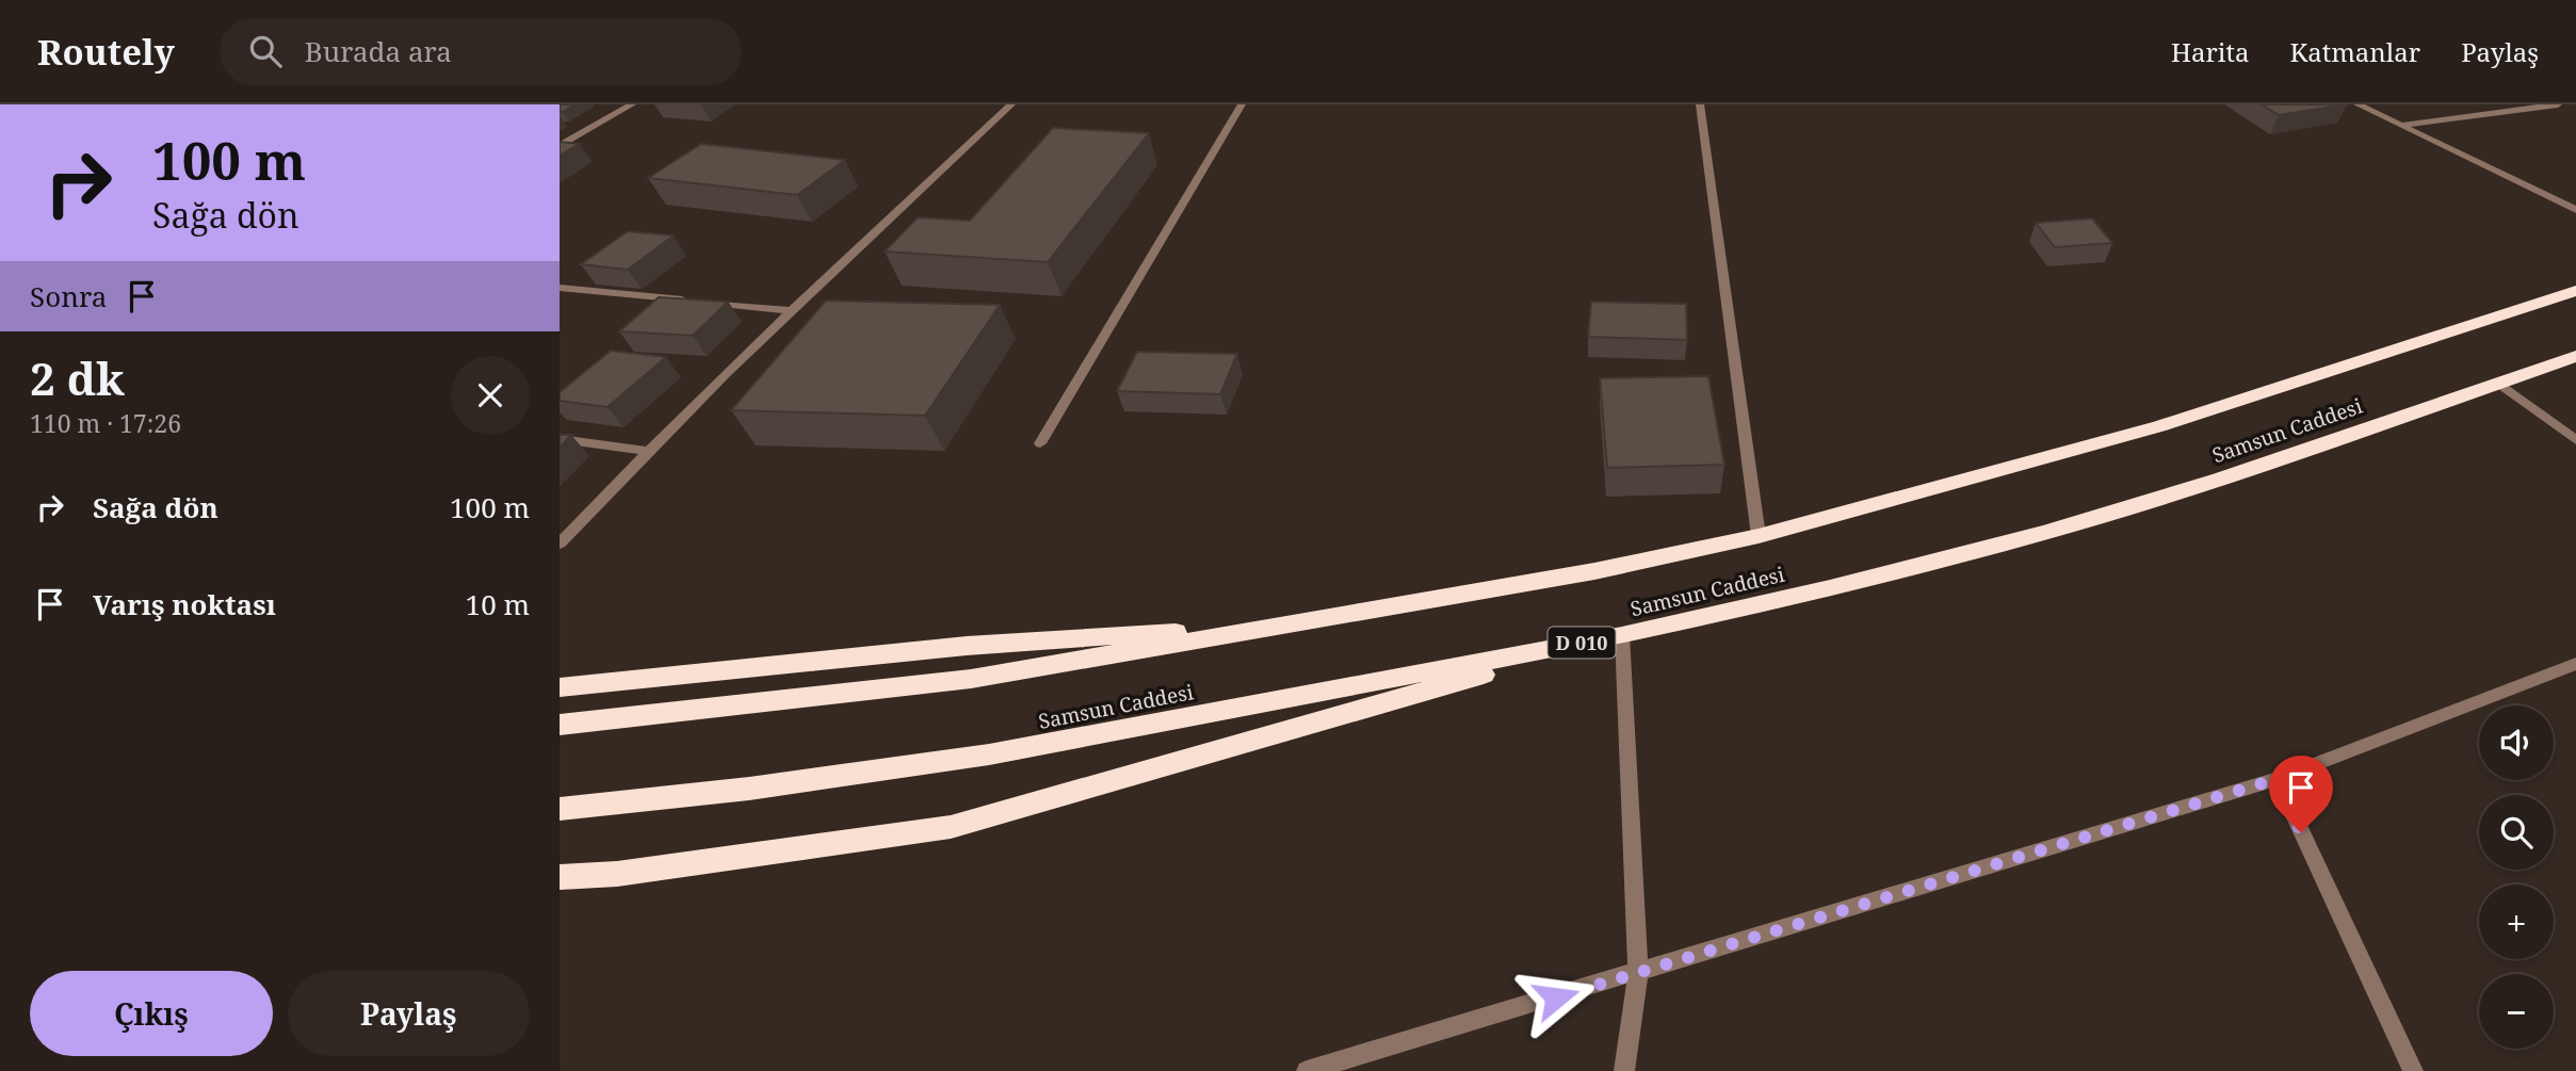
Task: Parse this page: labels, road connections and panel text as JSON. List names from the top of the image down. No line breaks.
{"streets":{"highway":["Samsun Caddesi","D 010"]},"page":{"header":"Routely","search":"Burada ara","nav":["Harita","Katmanlar","Paylaş"],"turn":["100 m","Sağa dön"],"then":"Sonra","heading":["2 dk","110 m · 17:26"],"list":[{"name":"Sağa dön","value":"100 m"},{"name":"Varış noktası","value":"10 m"}],"map_buttons":["+","−"],"buttons":["Çıkış","Paylaş"]}}
